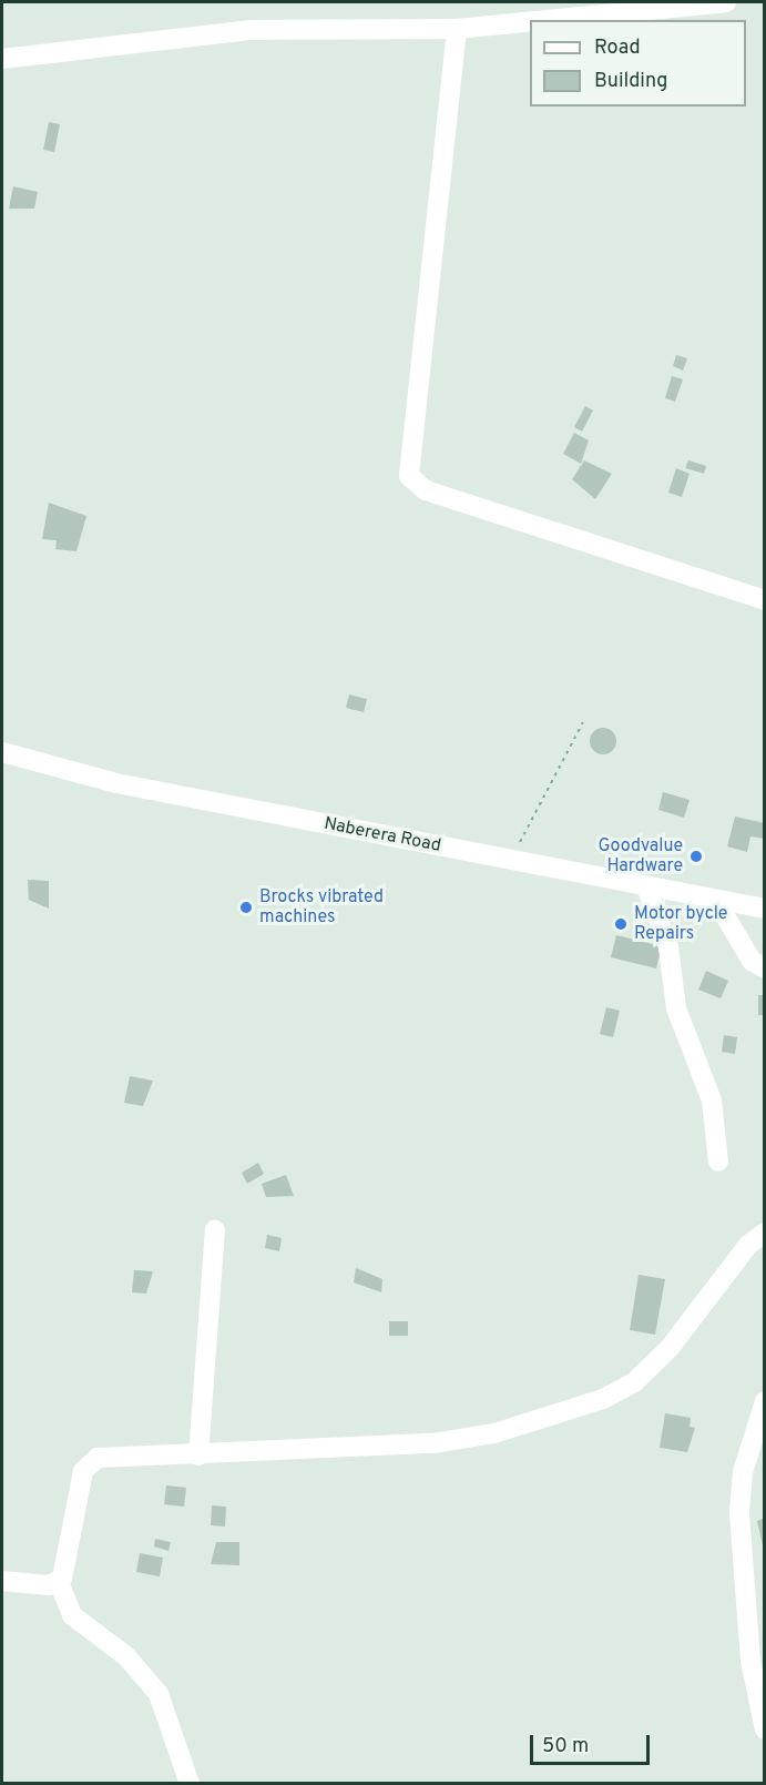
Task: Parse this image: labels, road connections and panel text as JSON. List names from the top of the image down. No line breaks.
{"streets":{"street":["Naberera Road"]},"places":["Goodvalue Hardware","Brocks vibrated machines","Motor bycle Repairs"],"legend":["Road","Building"],"scale_bar":"50 m"}
